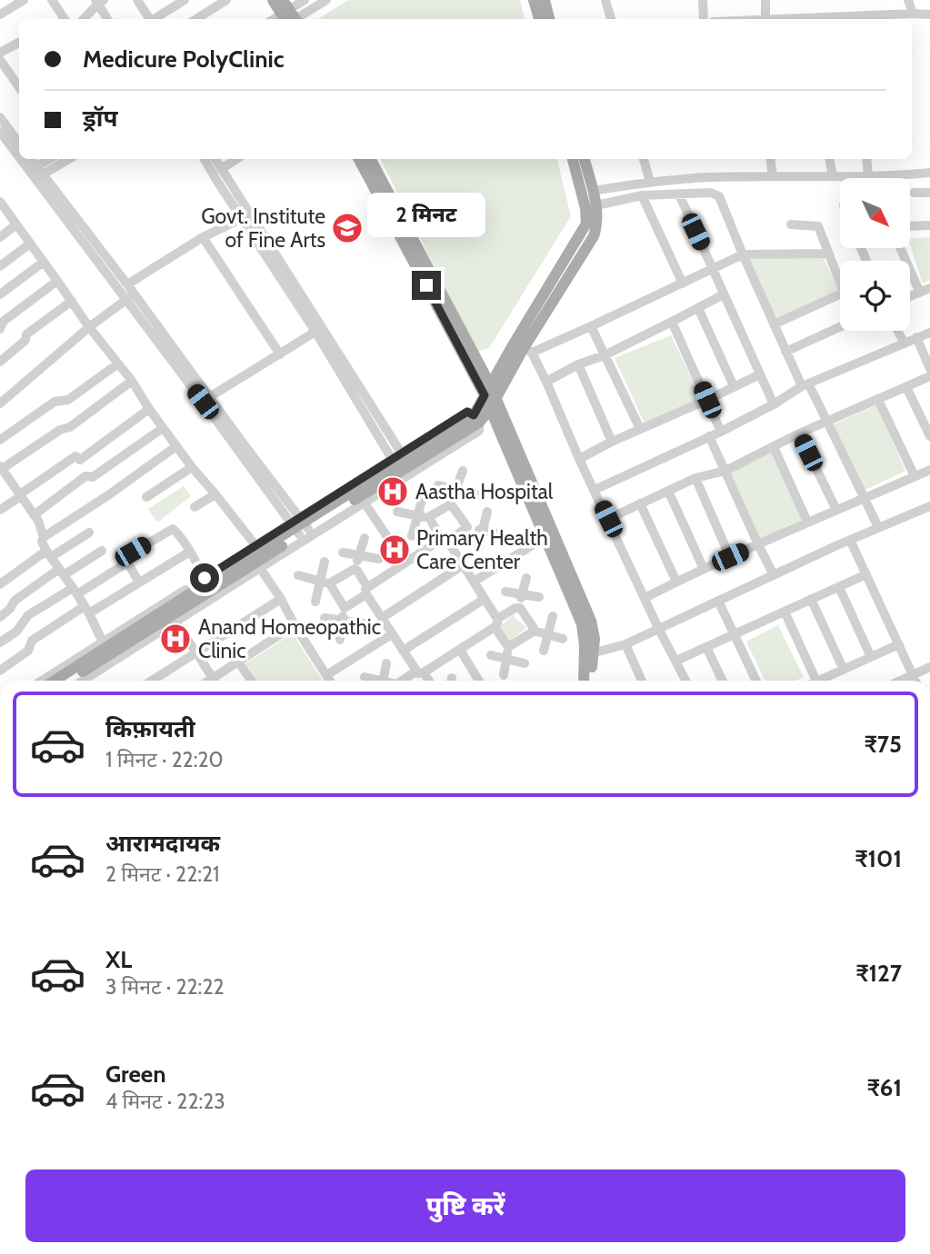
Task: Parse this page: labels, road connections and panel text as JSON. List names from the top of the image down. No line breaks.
{"places":{"school or university":["Govt. Institute of Fine Arts"],"hospital":["Aastha Hospital","Primary Health Care Center","Anand Homeopathic Clinic"]},"north":"bottom right","page":{"banner":["Medicure PolyClinic","ड्रॉप"],"bubble":"2 मिनट","list":[{"name":"किफ़ायती","note":"1 मिनट · 22:20","value":"₹75"},{"name":"आरामदायक","note":"2 मिनट · 22:21","value":"₹101"},{"name":"XL","note":"3 मिनट · 22:22","value":"₹127"},{"name":"Green","note":"4 मिनट · 22:23","value":"₹61"}],"buttons":"पुष्टि करें"}}
